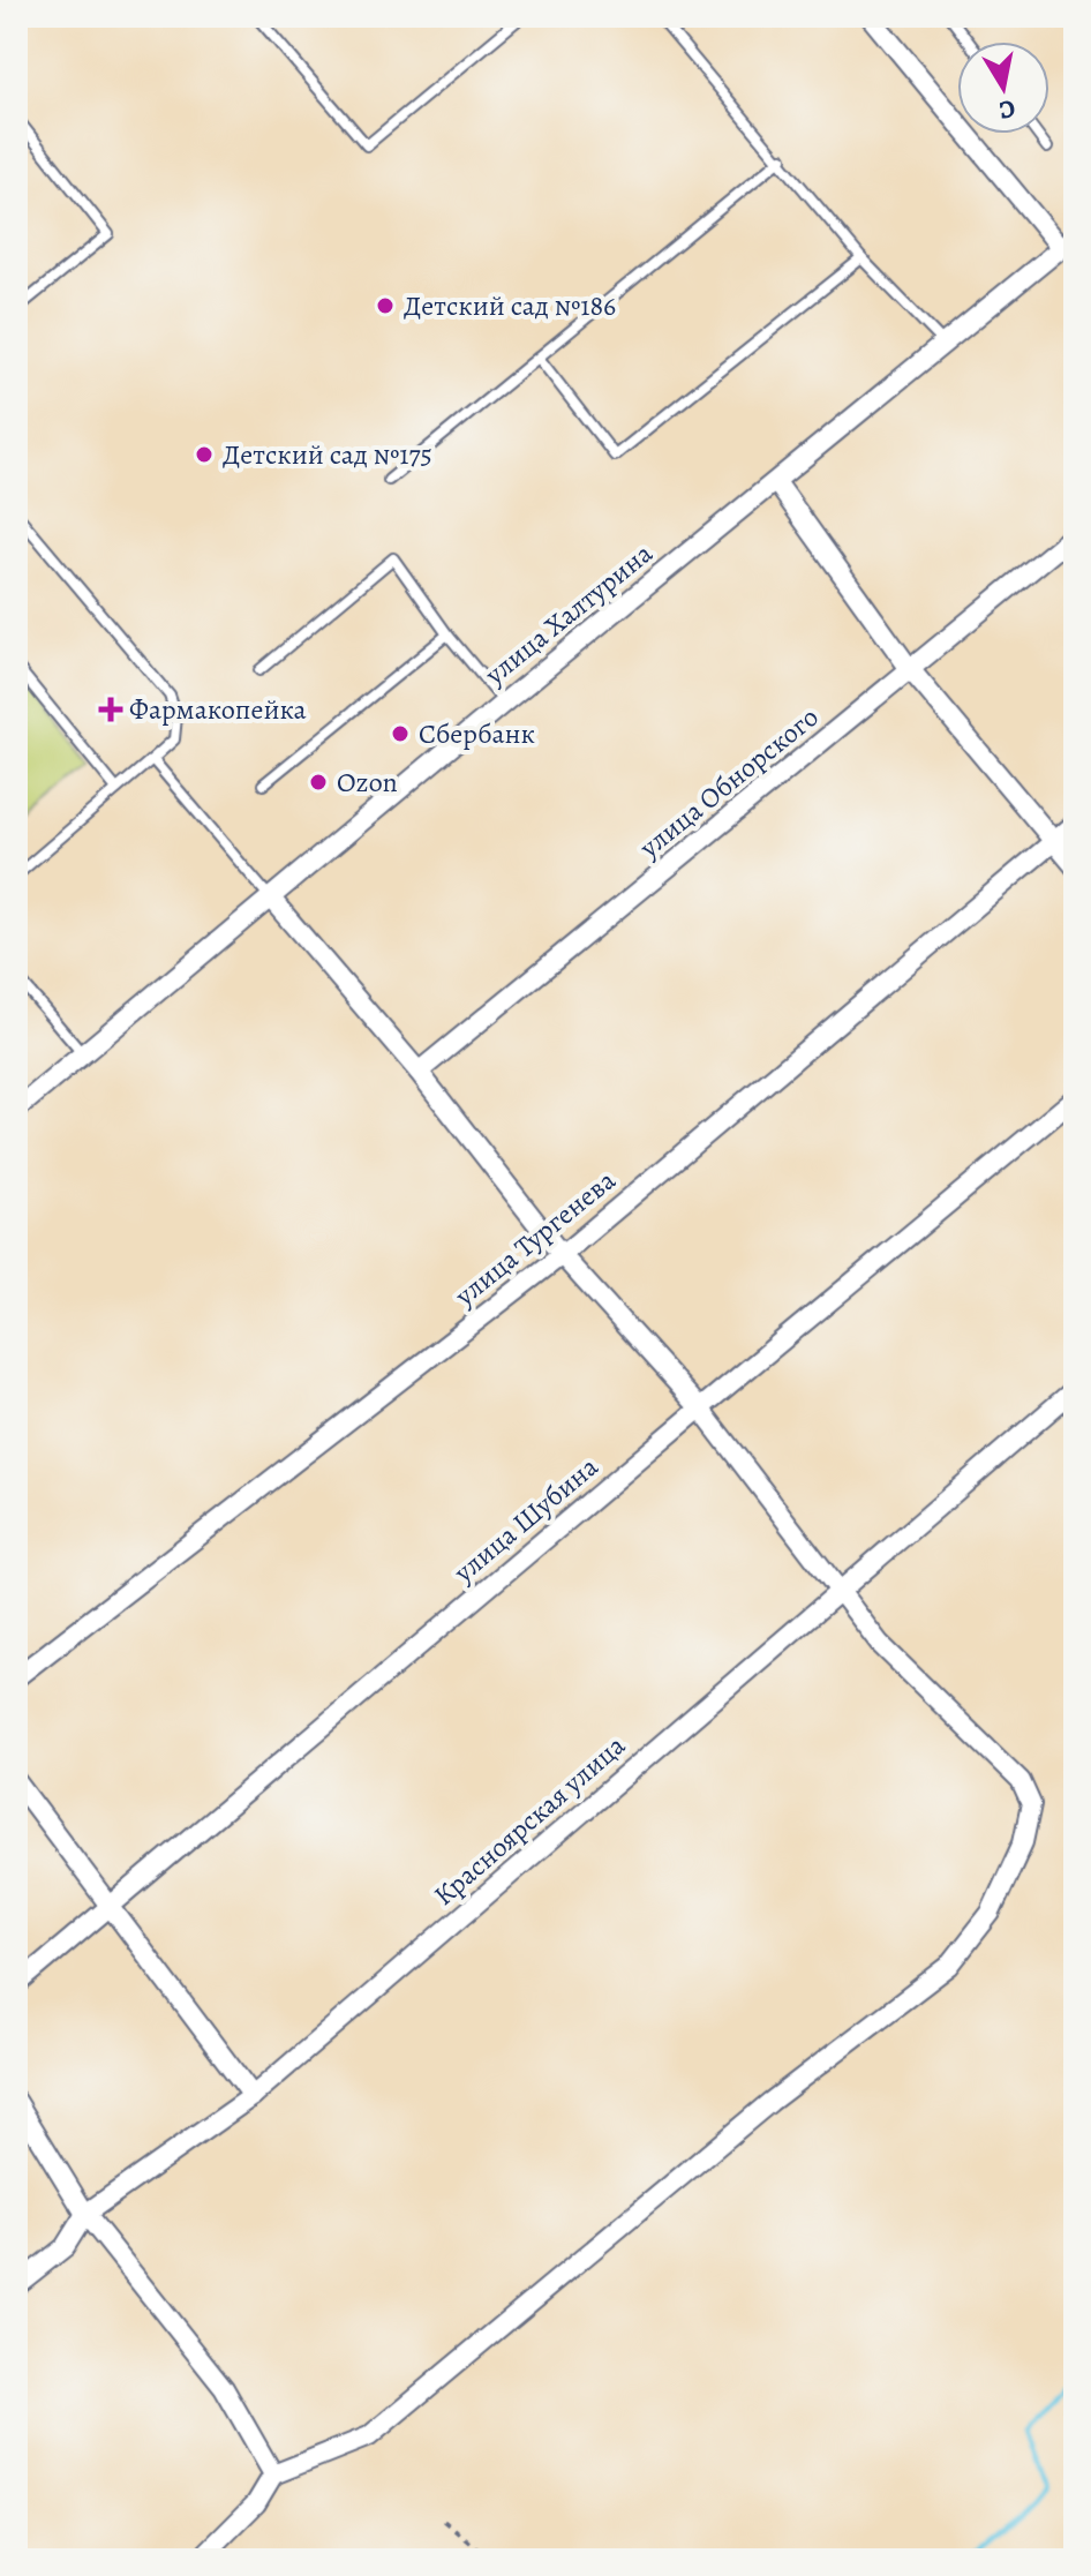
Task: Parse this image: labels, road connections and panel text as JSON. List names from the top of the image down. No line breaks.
{"streets":{"street":["улица Халтурина","улица Обнорского","улица Тургенева","улица Шубина","Красноярская улица"]},"places":{"other":["Детский сад №186","Детский сад №175","Сбербанк","Ozon"],"health":["Фармакопейка"]},"north":"bottom"}
